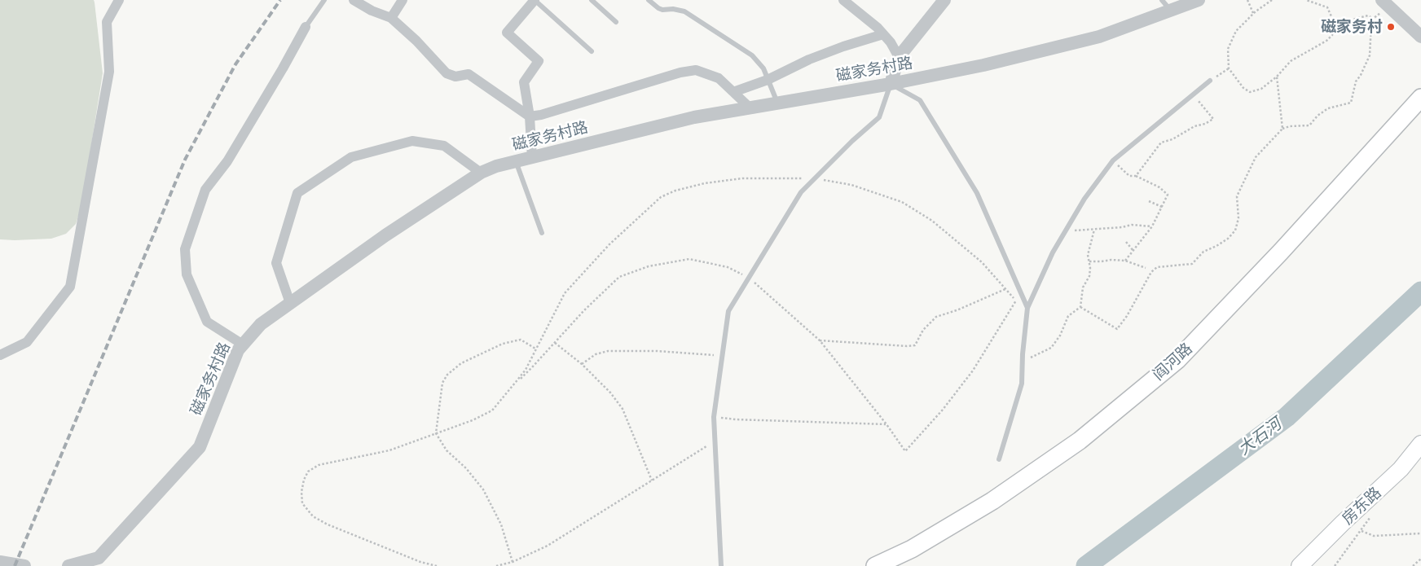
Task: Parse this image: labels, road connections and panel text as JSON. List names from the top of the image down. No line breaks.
{"streets":{"highway":["阎河路"],"main road":["房东路"],"street":["磁家务村路"]},"water":["大石河"],"places":["磁家务村"]}
